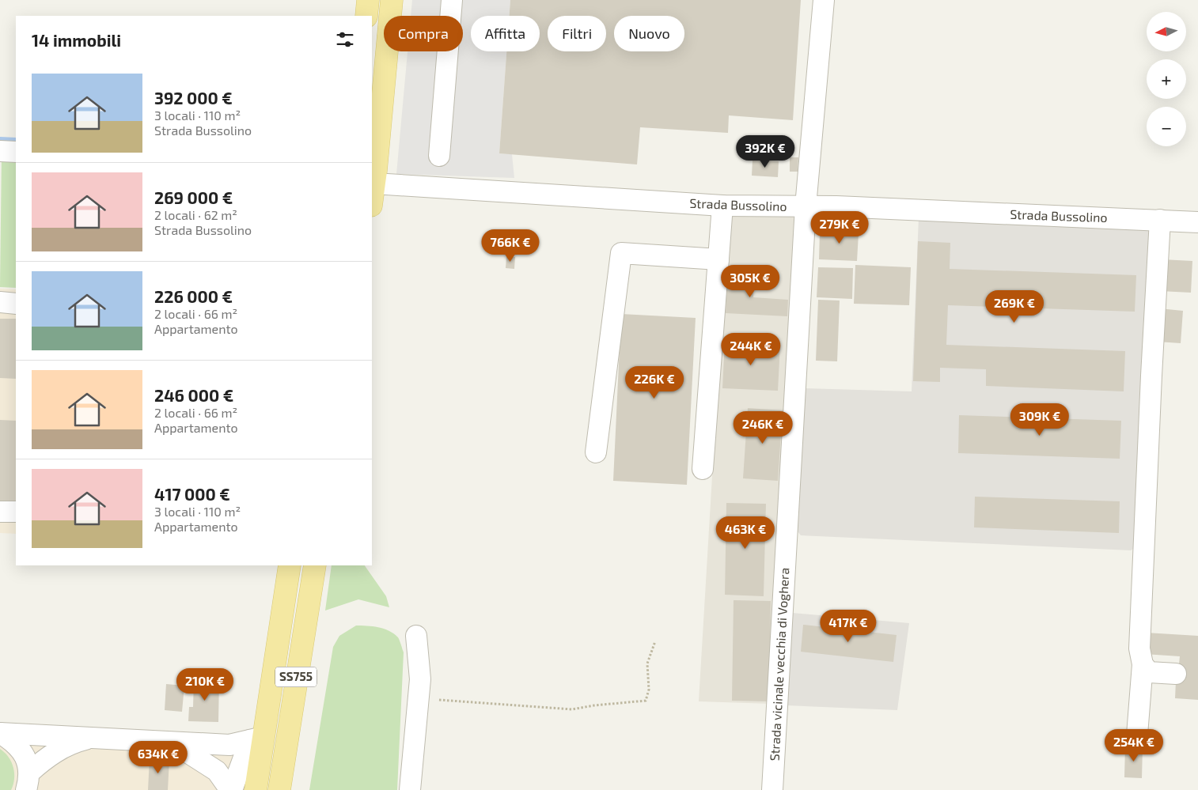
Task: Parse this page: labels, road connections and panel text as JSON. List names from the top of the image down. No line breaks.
{"streets":{"main road":["SS755"],"street":["Strada Bussolino","Strada vicinale vecchia di Voghera"]},"crossings":[["Strada Bussolino","Strada vicinale vecchia di Voghera"]],"north":"left","page":{"map_buttons":["+","−"],"chip":["Compra","Affitta","Filtri","Nuovo"],"heading":"14 immobili","list":[{"name":"392 000 €","note":"3 locali · 110 m² · Strada Bussolino"},{"name":"269 000 €","note":"2 locali · 62 m² · Strada Bussolino"},{"name":"226 000 €","note":"2 locali · 66 m² · Appartamento"},{"name":"246 000 €","note":"2 locali · 66 m² · Appartamento"},{"name":"417 000 €","note":"3 locali · 110 m² · Appartamento"}],"price":["392K €","279K €","766K €","305K €","269K €","244K €","226K €","309K €","246K €","463K €","417K €","210K €","254K €","634K €"]}}
